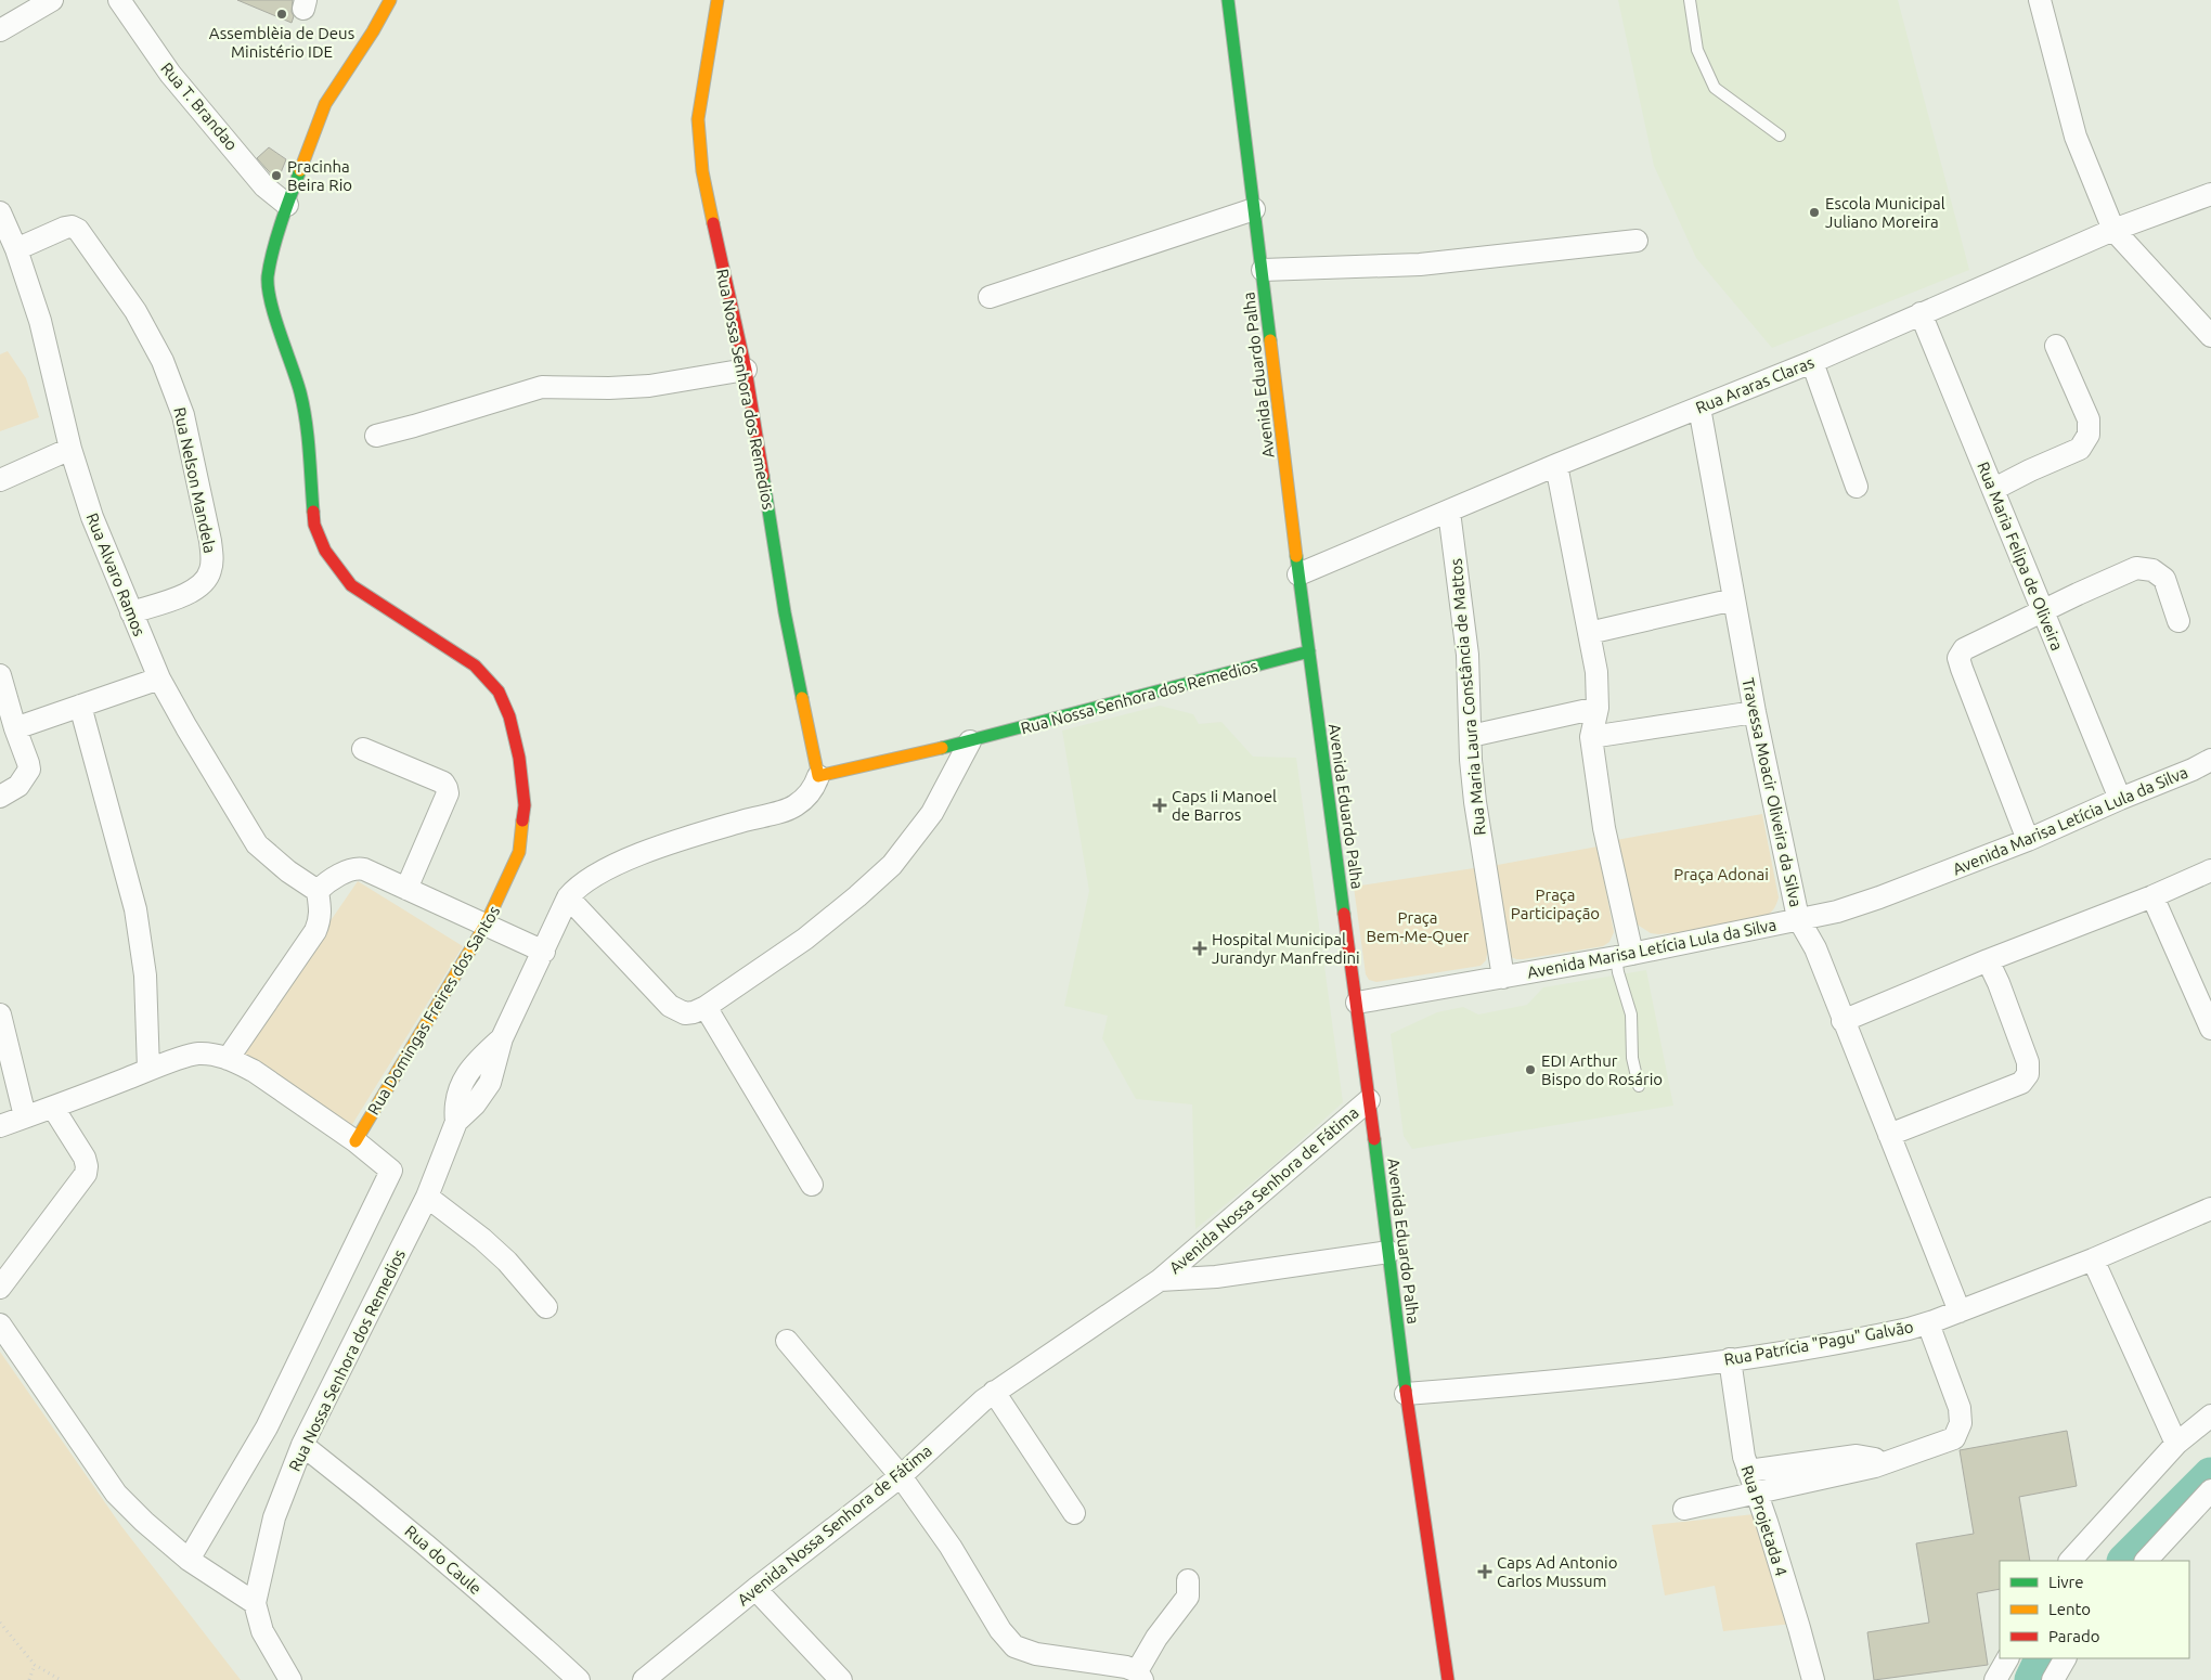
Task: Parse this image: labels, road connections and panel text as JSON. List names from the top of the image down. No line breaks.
{"streets":{"street":["Rua T. Brandao","Avenida Eduardo Palha","Rua Araras Claras","Rua Nossa Senhora dos Remedios","Rua Nelson Mandela","Rua Maria Felipa de Oliveira","Rua Alvaro Ramos","Rua Maria Laura Constância de Mattos","Travessa Moacir Oliveira da Silva","Avenida Marisa Letícia Lula da Silva","Rua Domingas Freires dos Santos","Avenida Nossa Senhora de Fátima","Rua Patrícia \"Pagu\" Galvão","Rua Projetada 4","Rua do Caule"]},"crossings":[["Rua T. Brandao","Rua Domingas Freires dos Santos"],["Avenida Eduardo Palha","Rua Araras Claras"],["Avenida Eduardo Palha","Rua Nossa Senhora dos Remedios"],["Avenida Eduardo Palha","Avenida Marisa Letícia Lula da Silva"],["Avenida Eduardo Palha","Avenida Nossa Senhora de Fátima"],["Avenida Eduardo Palha","Rua Patrícia \"Pagu\" Galvão"],["Rua Araras Claras","Rua Maria Felipa de Oliveira"],["Rua Araras Claras","Rua Maria Laura Constância de Mattos"],["Rua Araras Claras","Travessa Moacir Oliveira da Silva"],["Rua Nossa Senhora dos Remedios","Rua do Caule"],["Rua Nelson Mandela","Rua Alvaro Ramos"],["Rua Maria Felipa de Oliveira","Avenida Marisa Letícia Lula da Silva"],["Rua Maria Laura Constância de Mattos","Avenida Marisa Letícia Lula da Silva"],["Travessa Moacir Oliveira da Silva","Avenida Marisa Letícia Lula da Silva"],["Travessa Moacir Oliveira da Silva","Rua Patrícia \"Pagu\" Galvão"],["Rua Patrícia \"Pagu\" Galvão","Rua Projetada 4"]],"parks":["Praça Adonai","Praça Participação","Praça Bem-Me-Quer"],"places":{"other":["Assemblèia de Deus Ministério IDE","Pracinha Beira Rio","Escola Municipal Juliano Moreira","EDI Arthur Bispo do Rosário"],"health":["Caps Ii Manoel de Barros","Hospital Municipal Jurandyr Manfredini","Caps Ad Antonio Carlos Mussum"]},"legend":["Livre","Lento","Parado"]}
